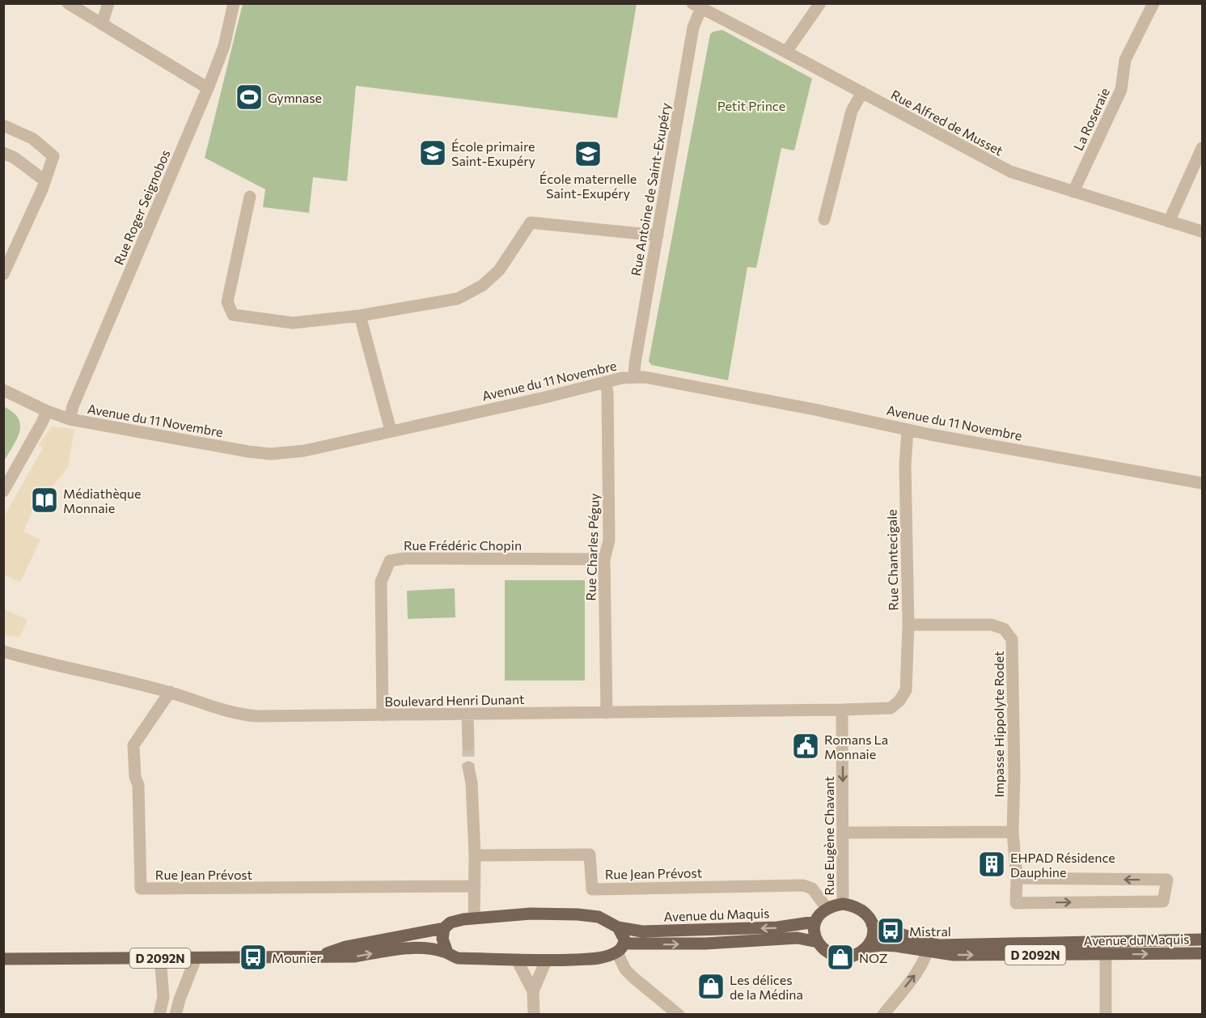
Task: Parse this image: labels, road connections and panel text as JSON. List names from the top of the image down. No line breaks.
{"streets":{"main road":["Avenue du Maquis","D 2092N"],"street":["La Roseraie","Rue Alfred de Musset","Rue Antoine de Saint-Exupéry","Rue Roger Seignobos","Avenue du 11 Novembre","Rue Frédéric Chopin","Rue Charles Péguy","Rue Chantecigale","Boulevard Henri Dunant","Impasse Hippolyte Rodet","Rue Eugène Chavant","Rue Jean Prévost"]},"crossings":[["La Roseraie","Rue Alfred de Musset"],["Rue Alfred de Musset","Rue Antoine de Saint-Exupéry"],["Rue Antoine de Saint-Exupéry","Avenue du 11 Novembre"],["Rue Roger Seignobos","Avenue du 11 Novembre"],["Avenue du 11 Novembre","Rue Charles Péguy"],["Avenue du 11 Novembre","Rue Chantecigale"],["Rue Frédéric Chopin","Rue Charles Péguy"],["Rue Frédéric Chopin","Boulevard Henri Dunant"],["Rue Charles Péguy","Boulevard Henri Dunant"],["Rue Chantecigale","Boulevard Henri Dunant"],["Rue Chantecigale","Impasse Hippolyte Rodet"],["Boulevard Henri Dunant","Rue Eugène Chavant"],["Boulevard Henri Dunant","Rue Jean Prévost"],["Rue Eugène Chavant","Rue Jean Prévost"],["Rue Eugène Chavant","Avenue du Maquis"],["Rue Jean Prévost","Avenue du Maquis"]],"one_way":["Rue Eugène Chavant"],"parks":["Petit Prince"],"places":{"sports":["Gymnase"],"school or university":["École primaire Saint-Exupéry","École maternelle Saint-Exupéry"],"library":["Médiathèque Monnaie"],"public building":["Romans La Monnaie"],"building":["EHPAD Résidence Dauphine"],"bus stop":["Mistral","Mounier"],"shop":["NOZ","Les délices de la Médina"]}}
